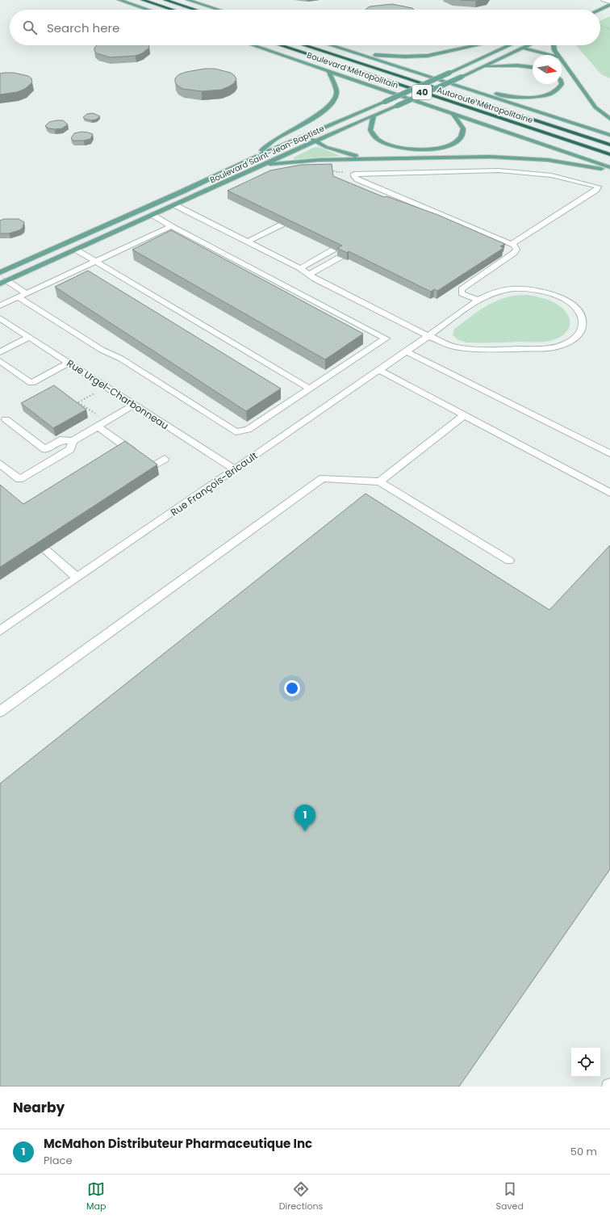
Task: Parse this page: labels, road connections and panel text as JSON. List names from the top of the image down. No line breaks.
{"streets":{"highway":["40","Autoroute Métropolitaine"],"main road":["Boulevard Métropolitain","Boulevard Saint-Jean-Baptiste"],"street":["Rue Urgel-Charbonneau","Rue François-Bricault"]},"crossings":[["Rue Urgel-Charbonneau","Rue François-Bricault"]],"north":"right","page":{"search":"Search here","pins":"1","heading":"Nearby","list":[{"mark":"1","name":"McMahon Distributeur Pharmaceutique Inc","note":"Place","value":"50 m"}],"nav":["Map","Directions","Saved"]}}
